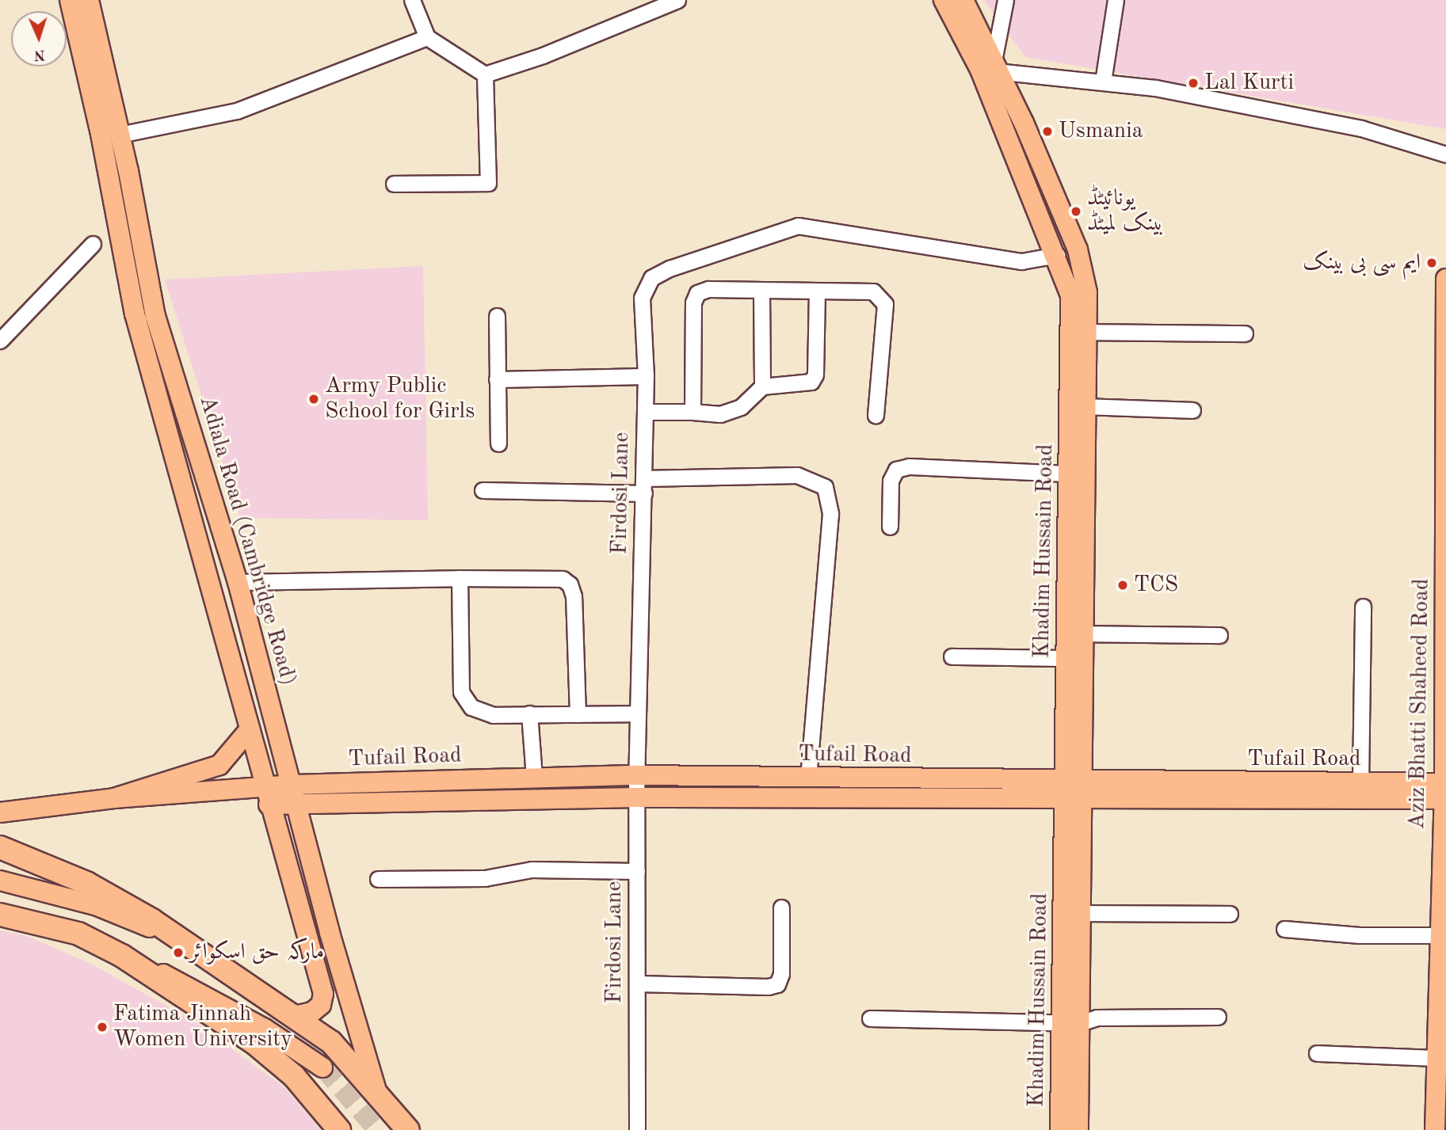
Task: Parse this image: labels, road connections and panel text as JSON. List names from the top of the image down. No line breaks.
{"streets":{"main road":["Adiala Road (Cambridge Road)","Khadim Hussain Road","Aziz Bhatti Shaheed Road","Tufail Road"],"street":["Firdosi Lane"]},"crossings":[["Firdosi Lane","Khadim Hussain Road"],["Firdosi Lane","Tufail Road"],["Adiala Road (Cambridge Road)","Tufail Road"],["Khadim Hussain Road","Tufail Road"],["Aziz Bhatti Shaheed Road","Tufail Road"]],"places":["Lal Kurti","Usmania","یونائیٹڈ بینک لمیٹڈ","ایم سی بی بینک","Army Public School for Girls","TCS","مارکہ حق اسکوائر","Fatima Jinnah Women University"],"north":"bottom"}
